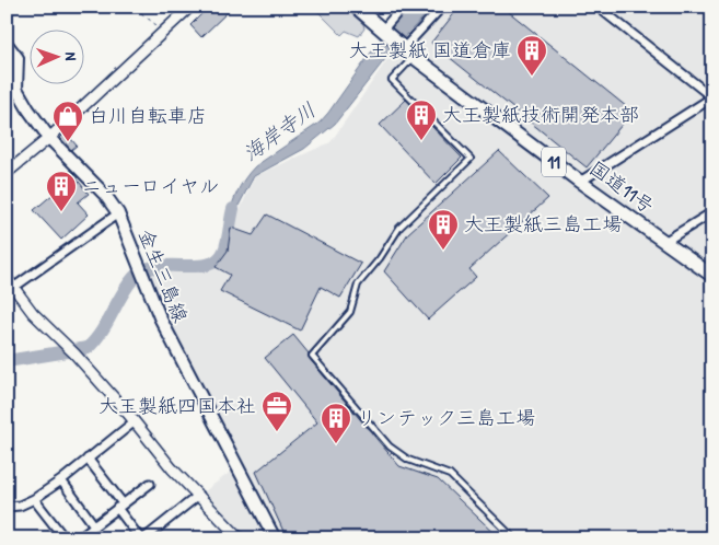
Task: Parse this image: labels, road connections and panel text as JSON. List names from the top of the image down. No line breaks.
{"streets":{"highway":["11","国道11号"],"main road":["金生三島線"]},"water":["海岸寺川"],"places":{"building":["大王製紙 国道倉庫","大王製紙技術開発本部","ニューロイヤル","大王製紙三島工場","リンテック三島工場"],"shop":["白川自転車店"],"office":["大王製紙四国本社"]},"north":"right"}
